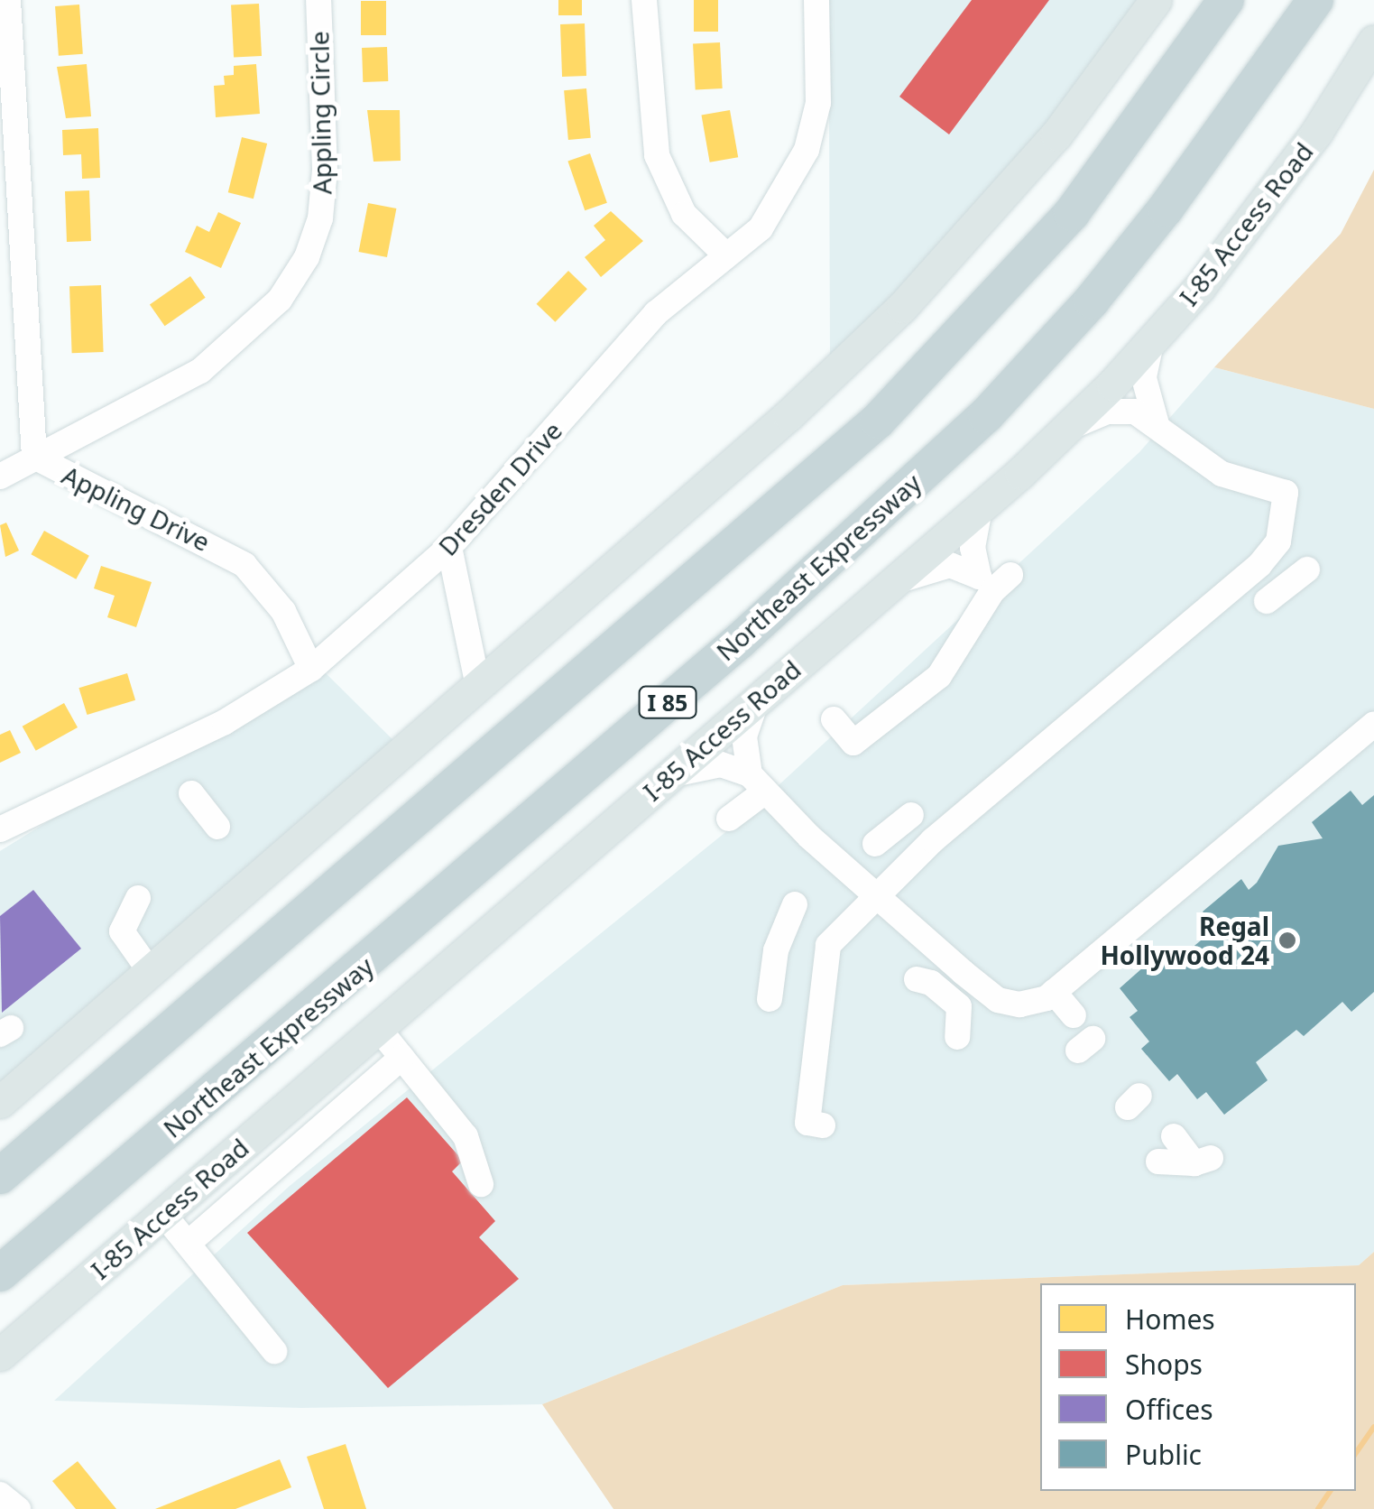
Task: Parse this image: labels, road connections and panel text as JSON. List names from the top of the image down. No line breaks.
{"streets":{"highway":["Northeast Expressway","I 85"],"main road":["I-85 Access Road"],"street":["Appling Circle","Dresden Drive","Appling Drive"]},"crossings":[["Appling Circle","Appling Drive"],["Dresden Drive","Appling Drive"]],"places":["Regal Hollywood 24"],"legend":["Homes","Shops","Offices","Public"]}
